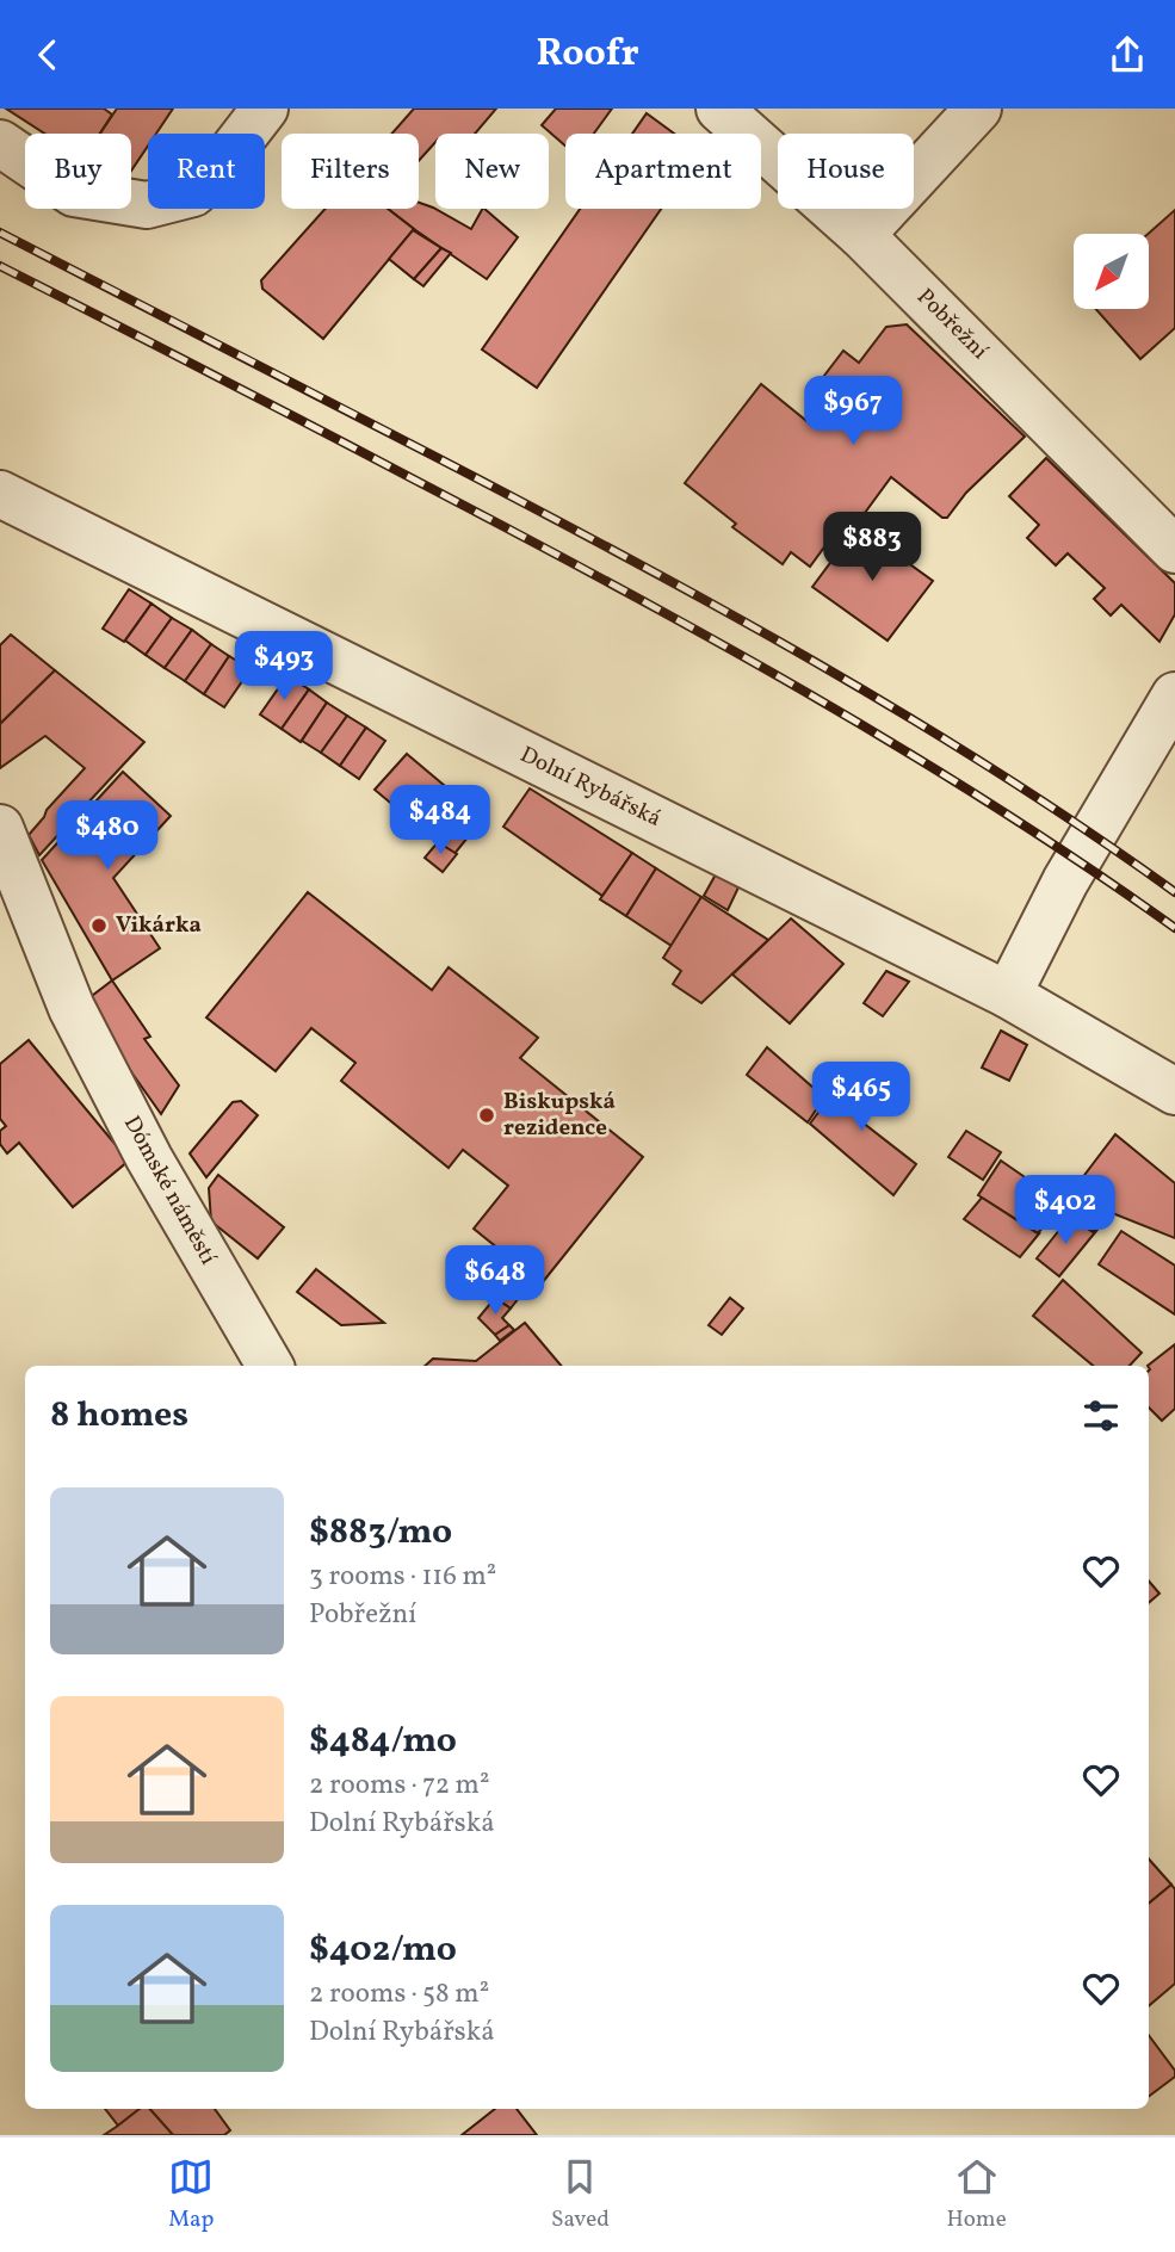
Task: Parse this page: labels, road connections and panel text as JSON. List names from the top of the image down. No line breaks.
{"streets":{"street":["Pobřežní","Dolní Rybářská","Dómské náměstí"]},"places":["Vikárka","Biskupská rezidence"],"north":"bottom left","page":{"header":"Roofr","chip":["Buy","Rent","Filters","New","Apartment","House"],"price":["$967","$883","$493","$484","$480","$465","$402","$648"],"heading":"8 homes","list":[{"name":"$883/mo","note":"3 rooms · 116 m² · Pobřežní"},{"name":"$484/mo","note":"2 rooms · 72 m² · Dolní Rybářská"},{"name":"$402/mo","note":"2 rooms · 58 m² · Dolní Rybářská"}],"tabs":["Map","Saved","Home"]}}
